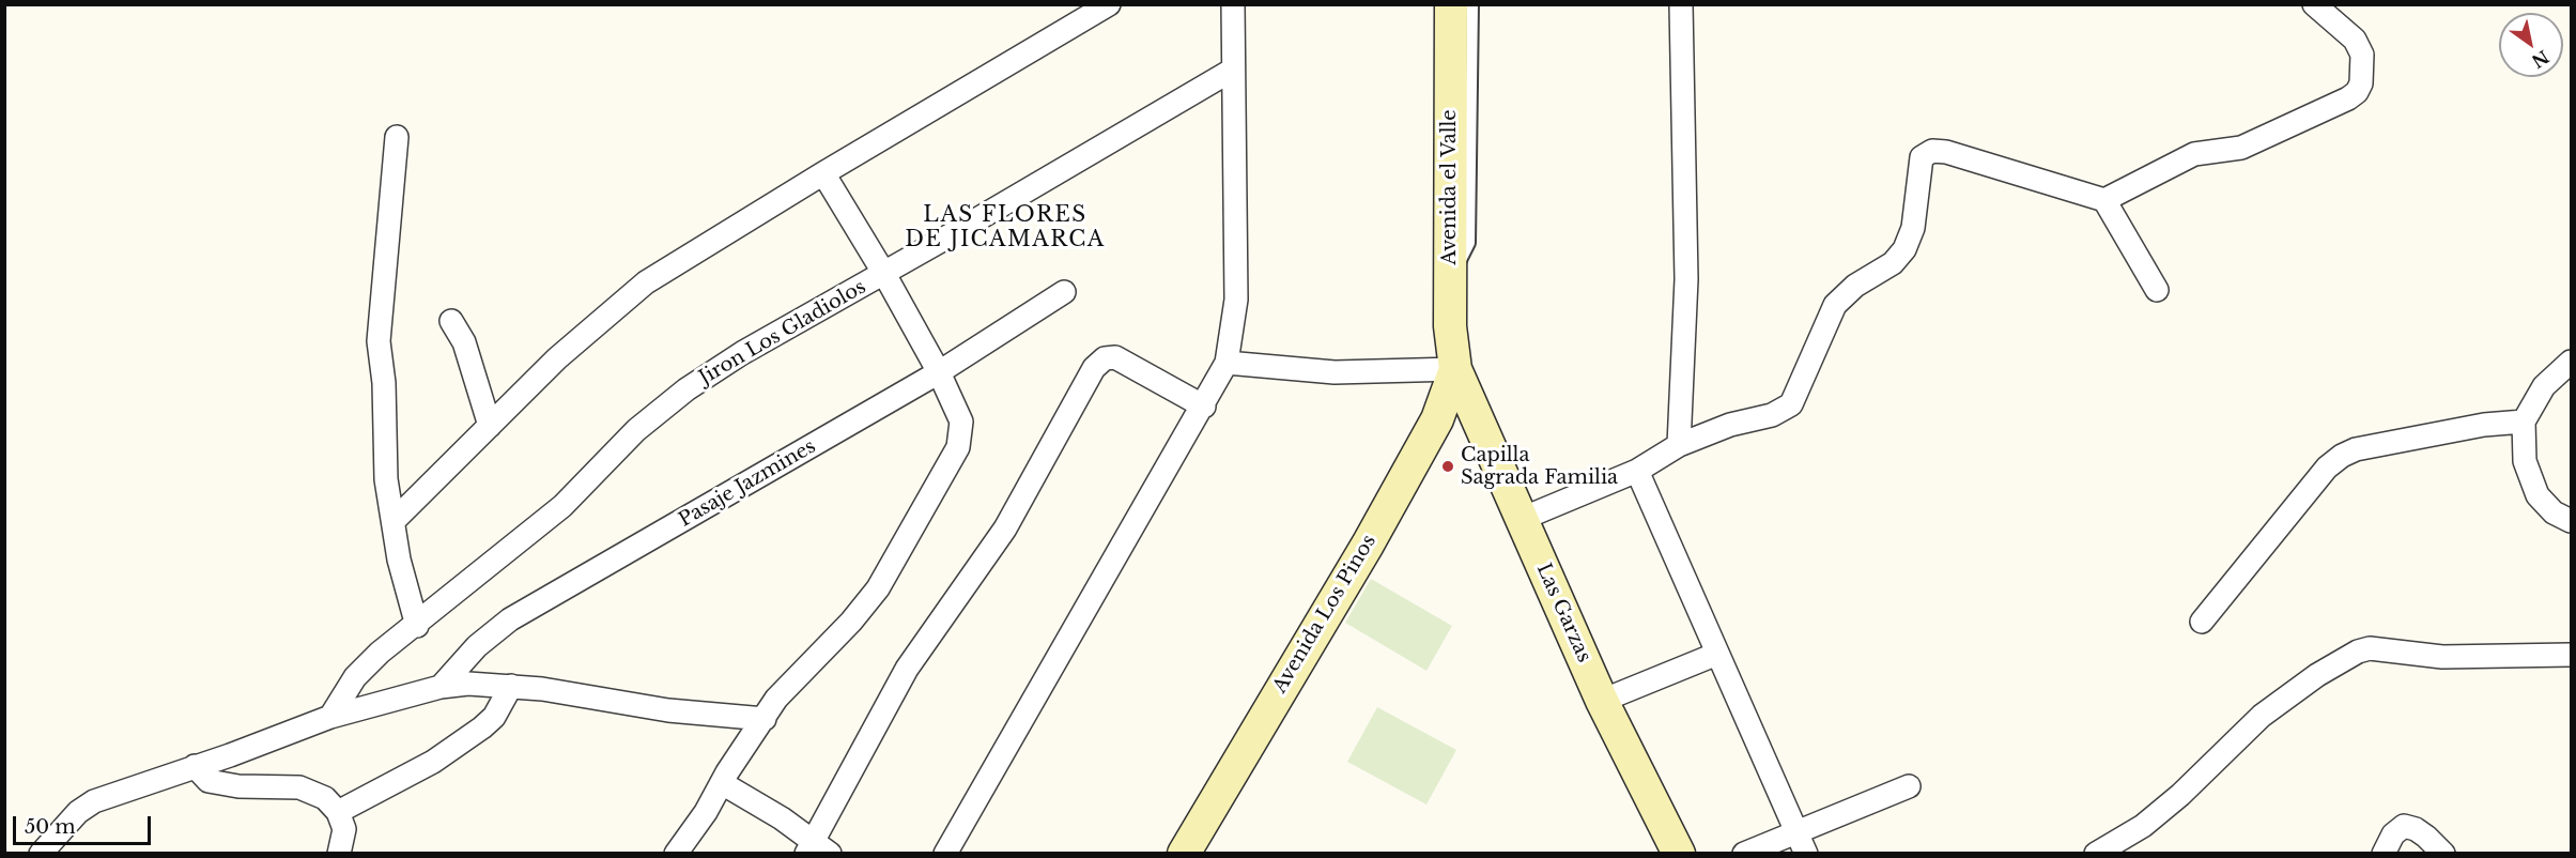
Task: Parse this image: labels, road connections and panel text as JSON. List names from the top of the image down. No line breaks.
{"streets":{"street":["Avenida el Valle","Jiron Los Gladiolos","Pasaje Jazmines","Las Garzas","Avenida Los Pinos"]},"crossings":[["Avenida el Valle","Las Garzas"],["Avenida el Valle","Avenida Los Pinos"],["Las Garzas","Avenida Los Pinos"]],"districts":["LAS FLORES DE JICAMARCA"],"places":["Capilla Sagrada Familia"],"scale_bar":"50 m","north":"bottom right"}
